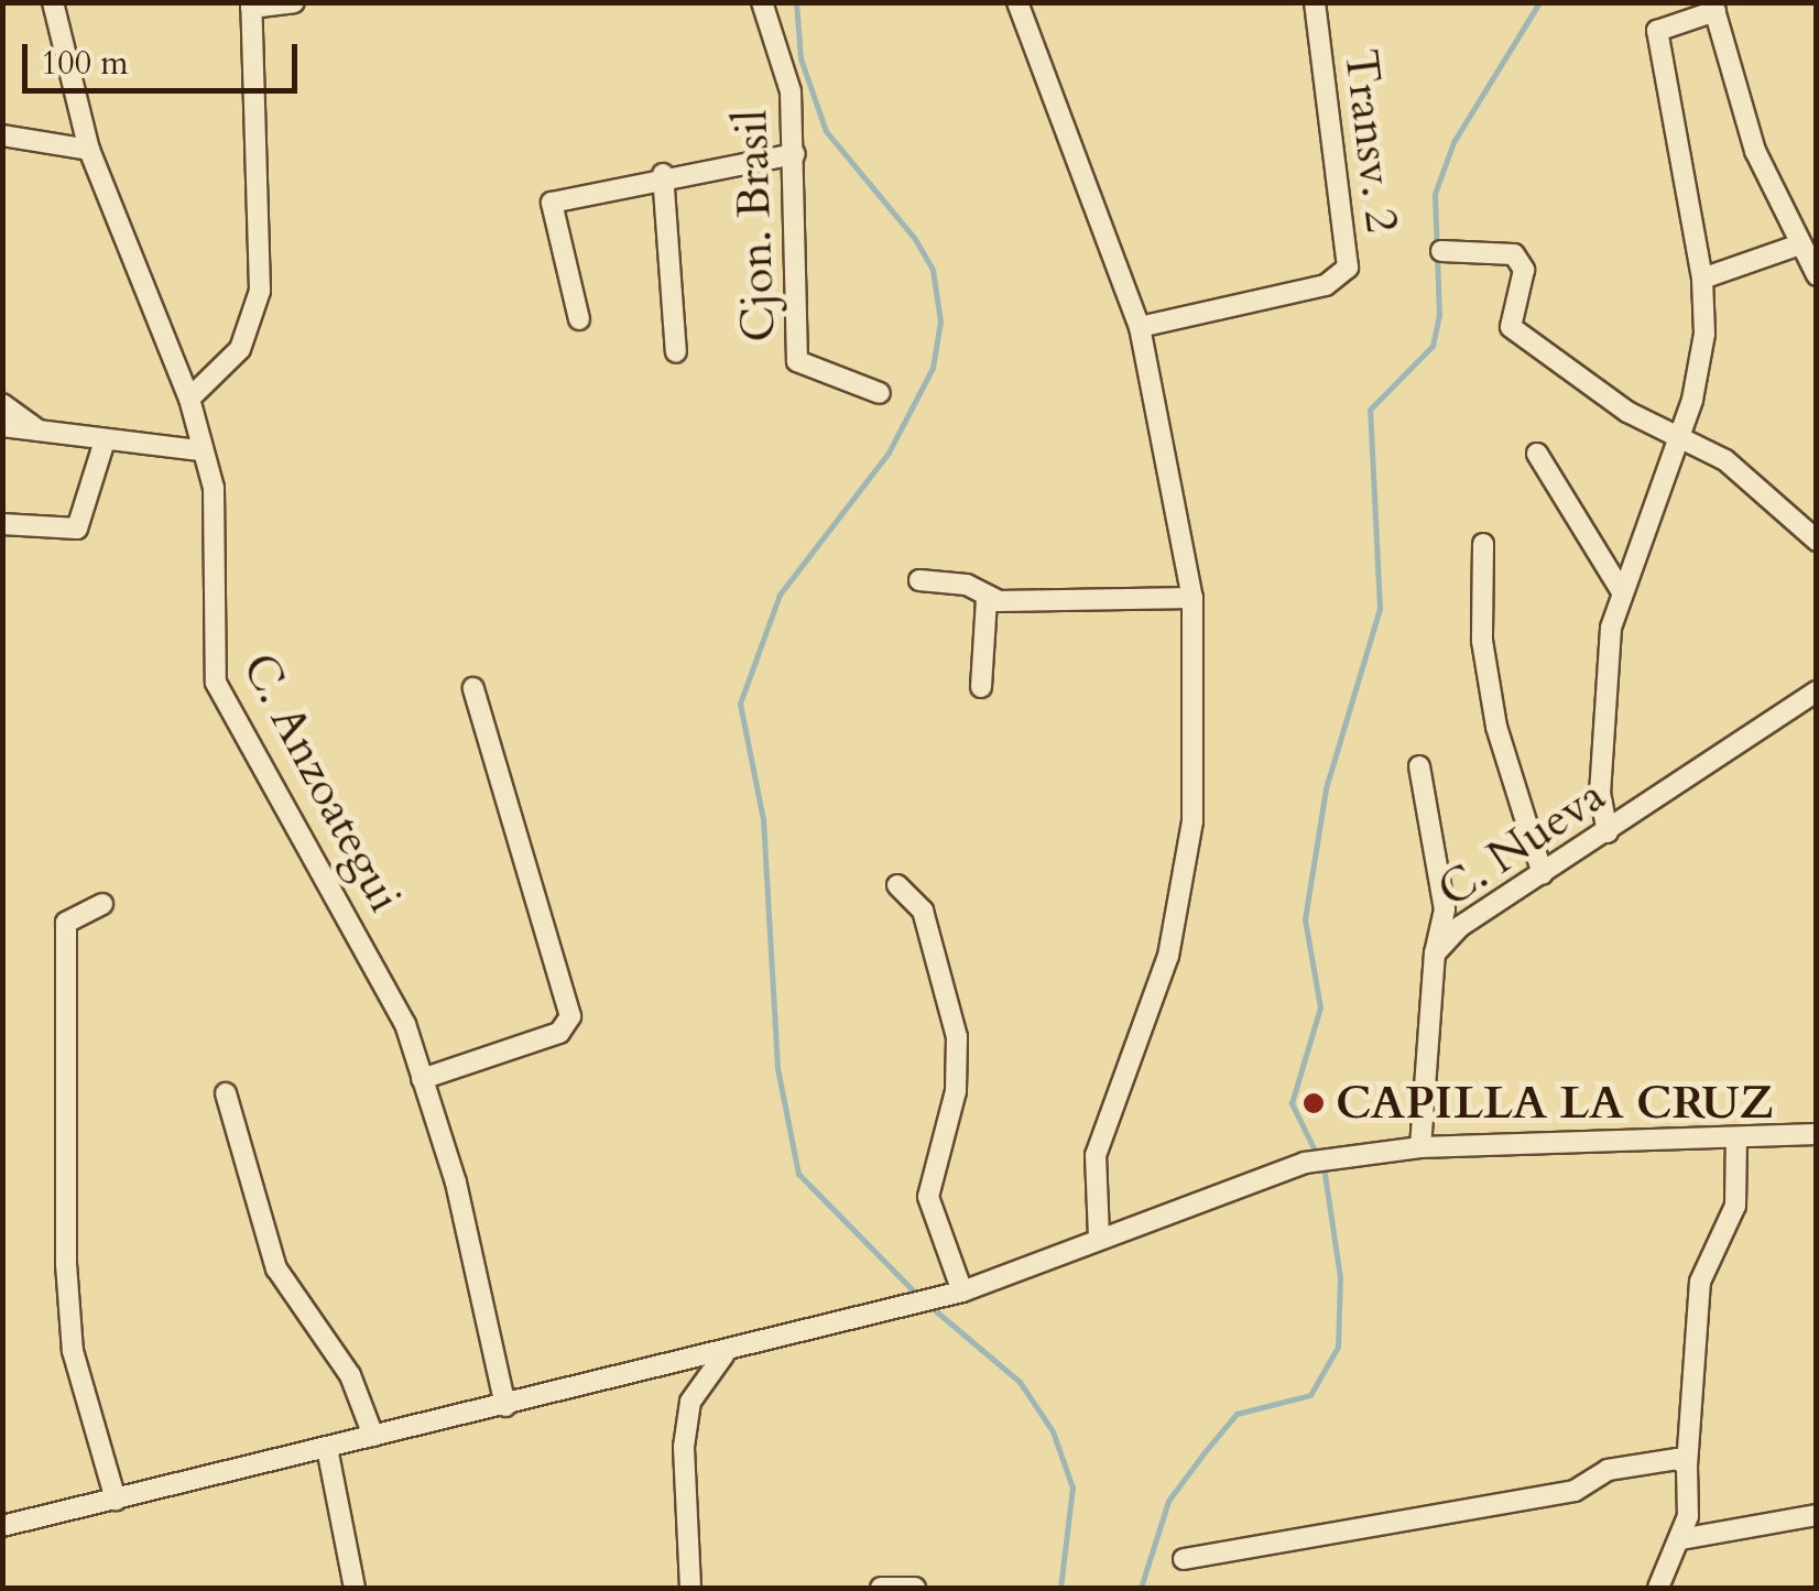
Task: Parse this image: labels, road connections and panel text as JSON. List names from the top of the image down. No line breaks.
{"streets":{"street":["Transv. 2","Cjon. Brasil","C. Anzoategui","C. Nueva"]},"places":["CAPILLA LA CRUZ"],"scale_bar":"100 m"}
